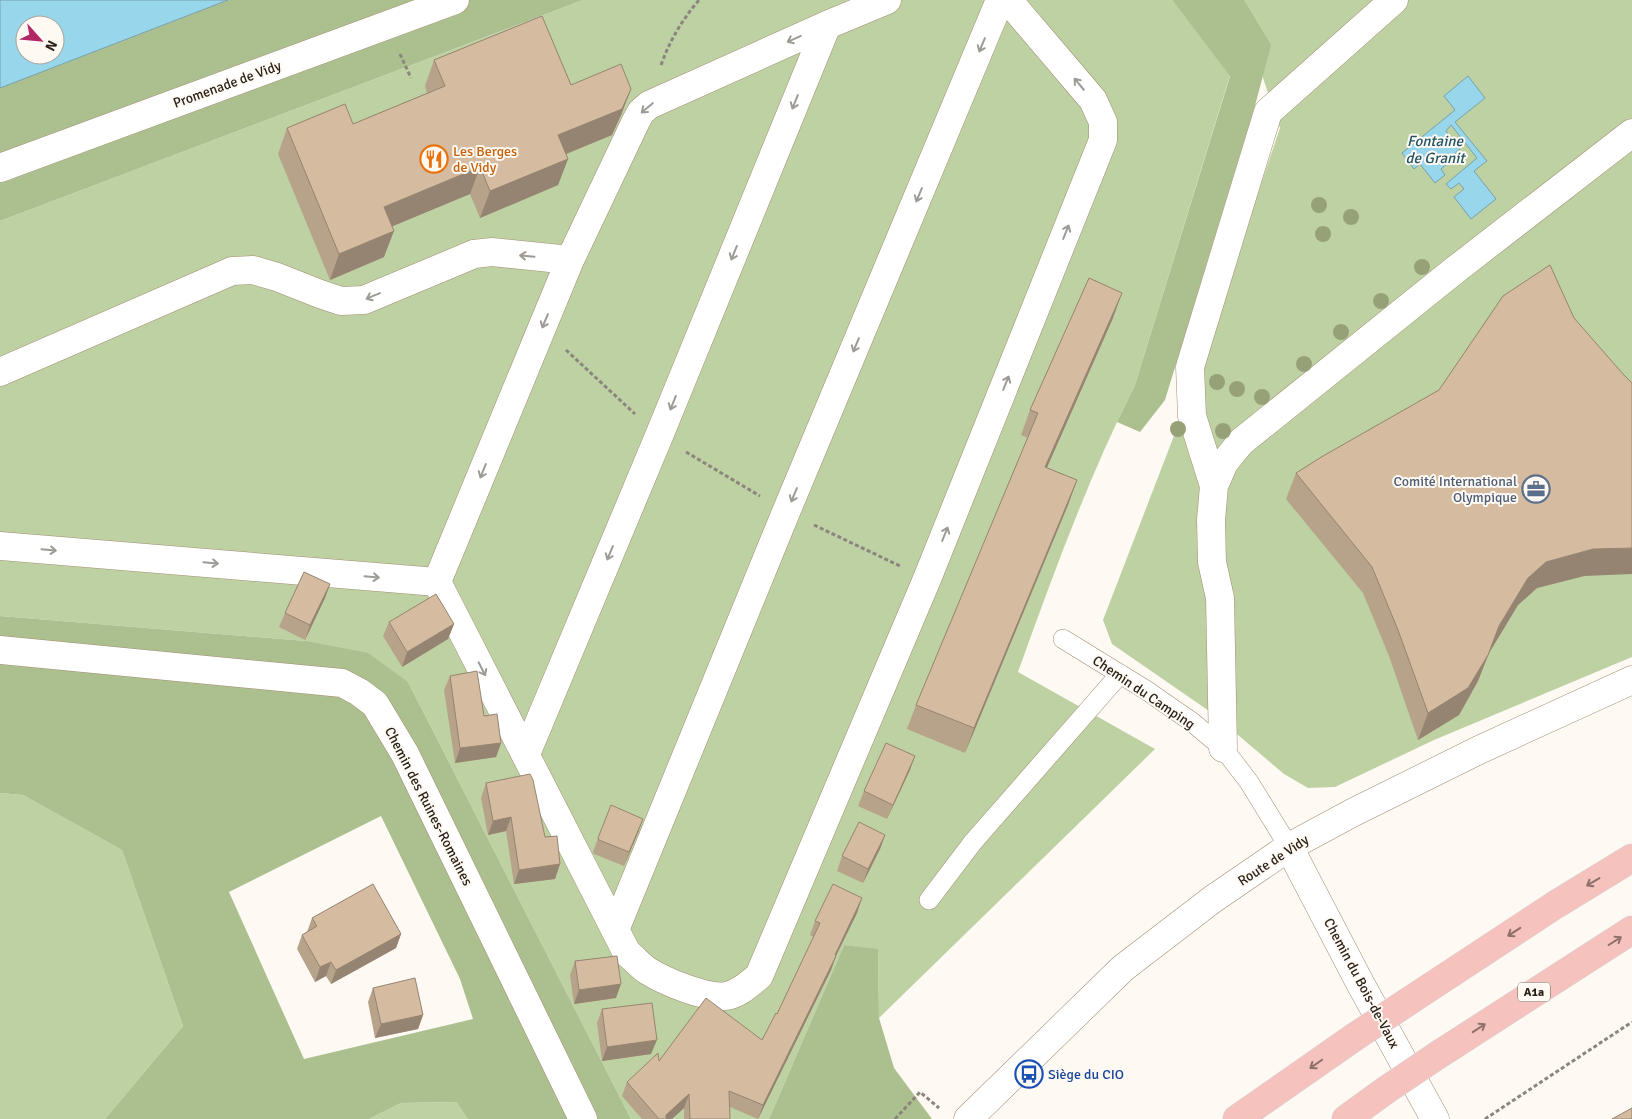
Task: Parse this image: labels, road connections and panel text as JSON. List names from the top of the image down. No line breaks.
{"streets":{"highway":["A1a"],"street":["Promenade de Vidy","Chemin des Ruines-Romaines","Route de Vidy","Chemin du Bois-de-Vaux"],"lane":["Chemin du Camping"]},"crossings":[["Chemin du Camping","Route de Vidy"],["Chemin du Camping","Chemin du Bois-de-Vaux"],["Route de Vidy","Chemin du Bois-de-Vaux"]],"water":["Fontaine de Granit"],"places":{"restaurant":["Les Berges de Vidy"],"office":["Comité International Olympique"],"bus stop":["Siège du CIO"]},"north":"bottom right"}
